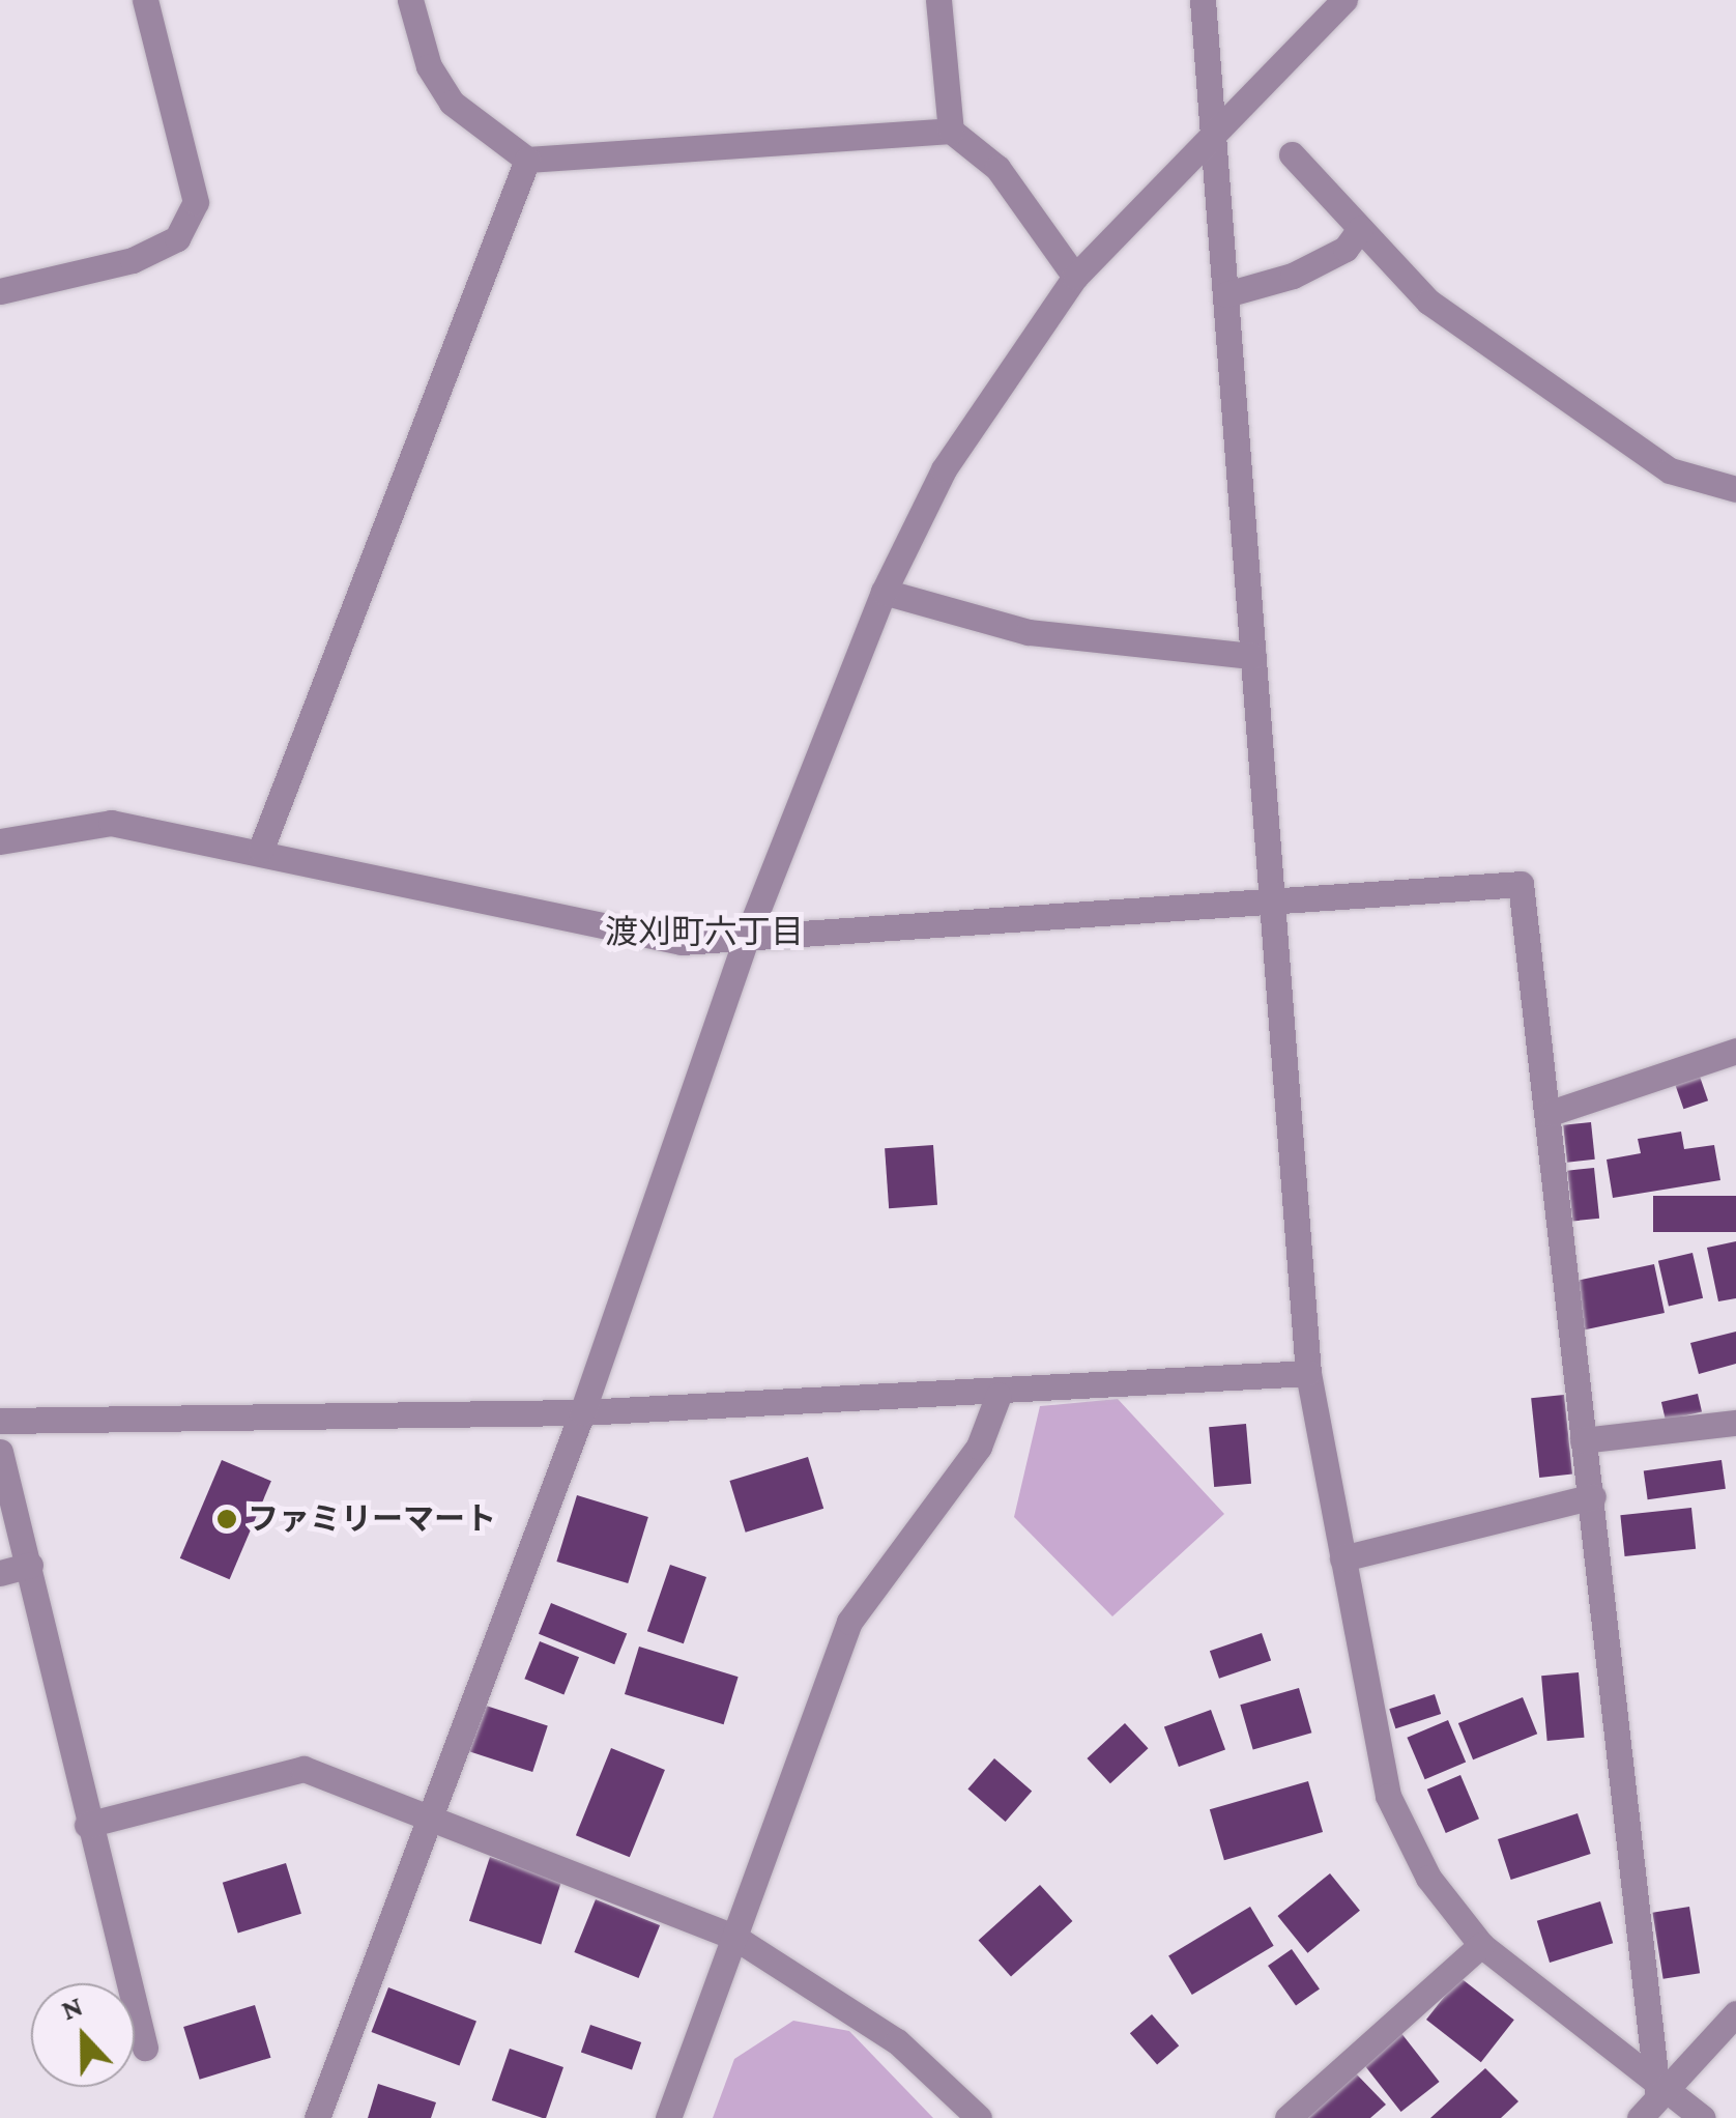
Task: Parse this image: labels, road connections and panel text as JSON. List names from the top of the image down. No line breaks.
{"districts":["渡刈町六丁目"],"places":["ファミリーマート"],"north":"top"}
